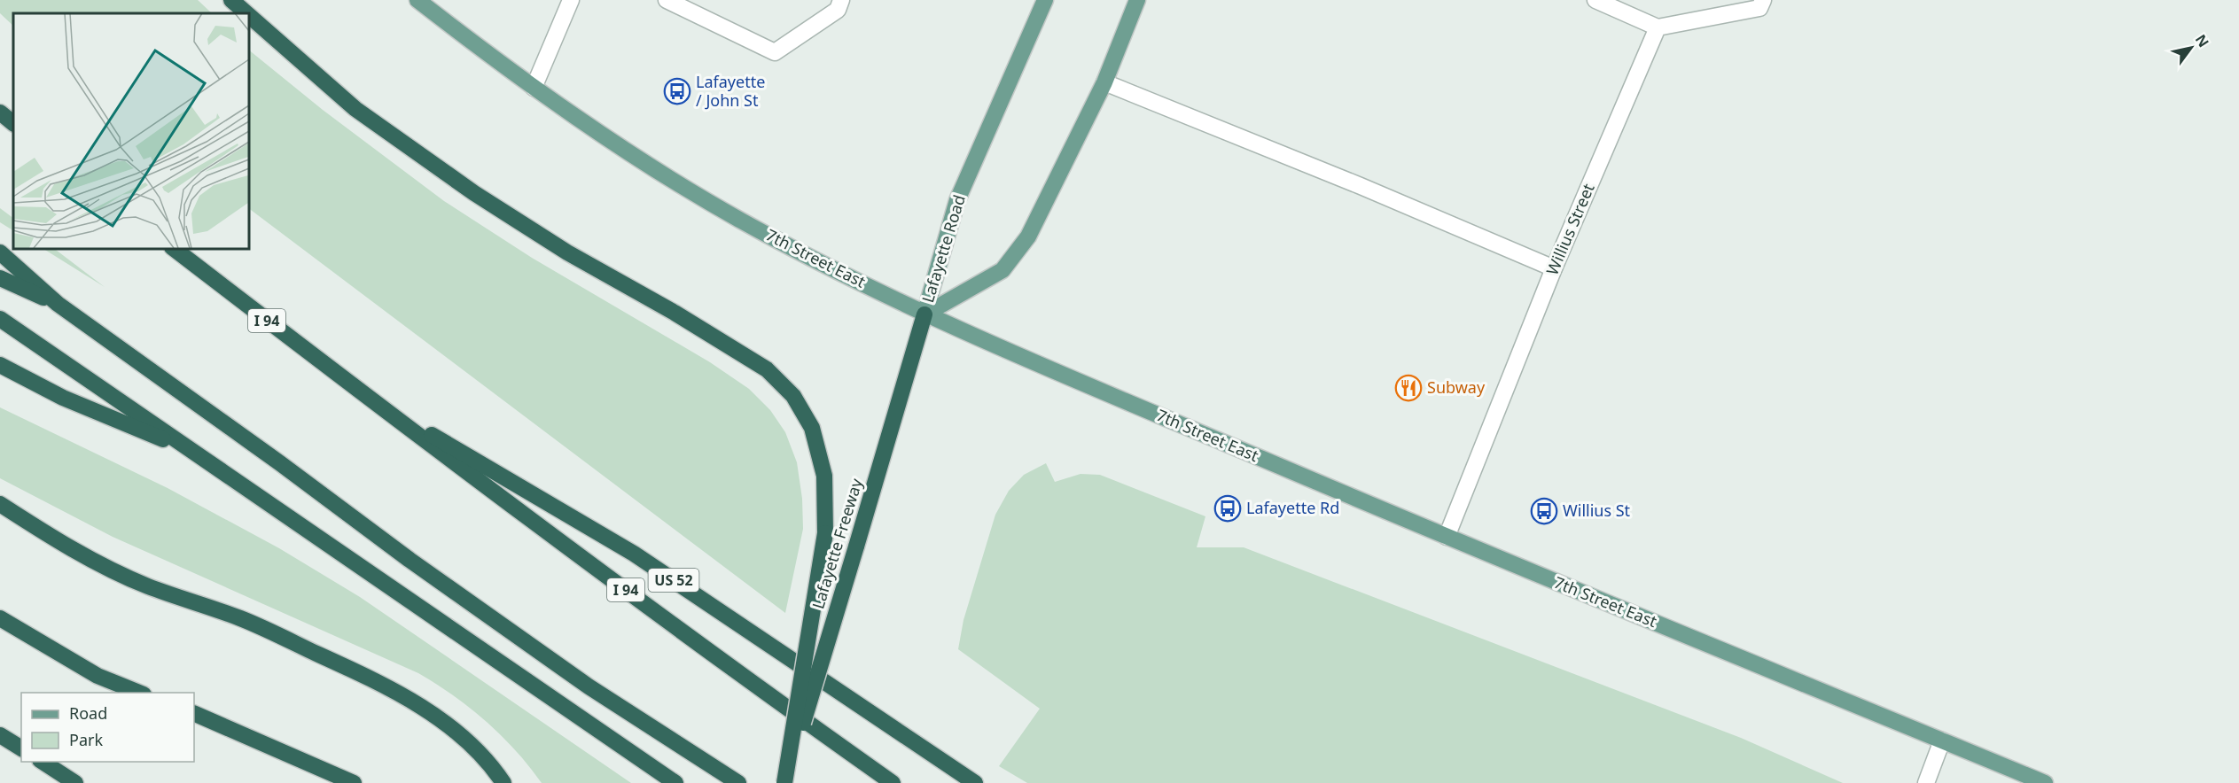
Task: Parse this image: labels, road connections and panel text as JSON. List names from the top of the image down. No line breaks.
{"streets":{"highway":["I 94","Lafayette Freeway","US 52"],"main road":["Lafayette Road","7th Street East"],"street":["Willius Street"]},"crossings":[["Willius Street","7th Street East"],["Lafayette Road","7th Street East"],["Lafayette Road","Lafayette Freeway"],["7th Street East","Lafayette Freeway"],["I 94","US 52"]],"places":{"bus stop":["Lafayette / John St","Lafayette Rd","Willius St"],"restaurant":["Subway"]},"legend":["Road","Park"],"north":"top right"}
